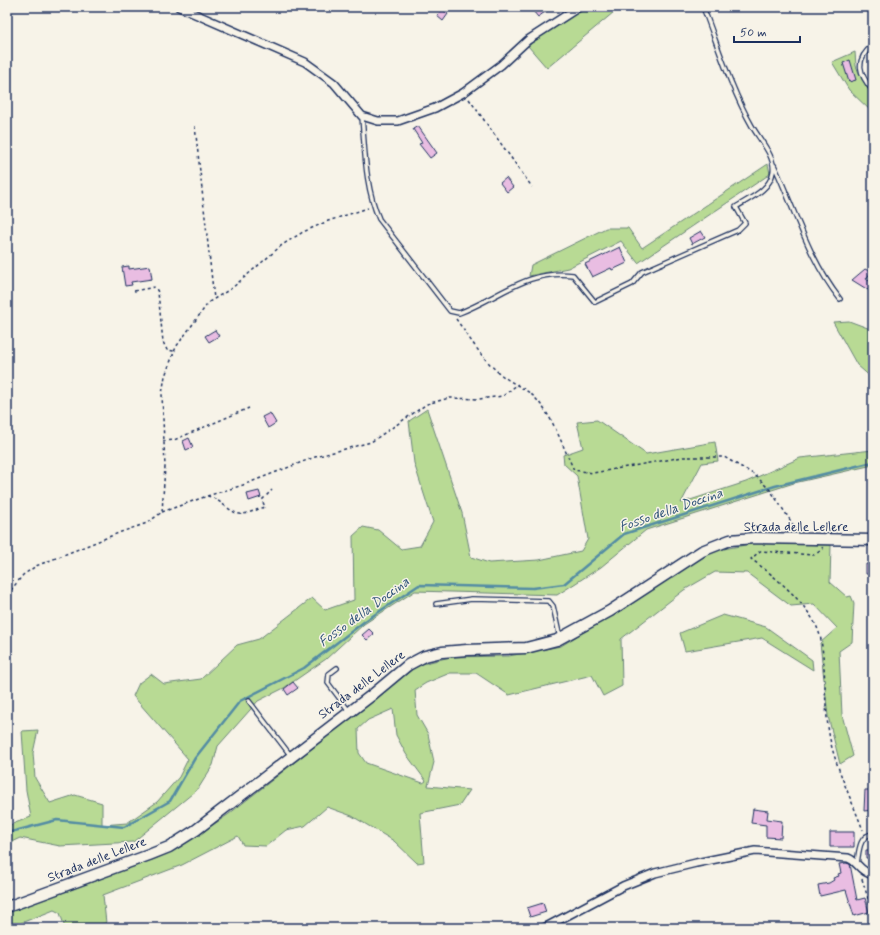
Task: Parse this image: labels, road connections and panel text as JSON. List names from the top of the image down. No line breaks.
{"streets":{"street":["Strada delle Lellere"]},"water":["Fosso della Doccina"],"scale_bar":"50 m"}
